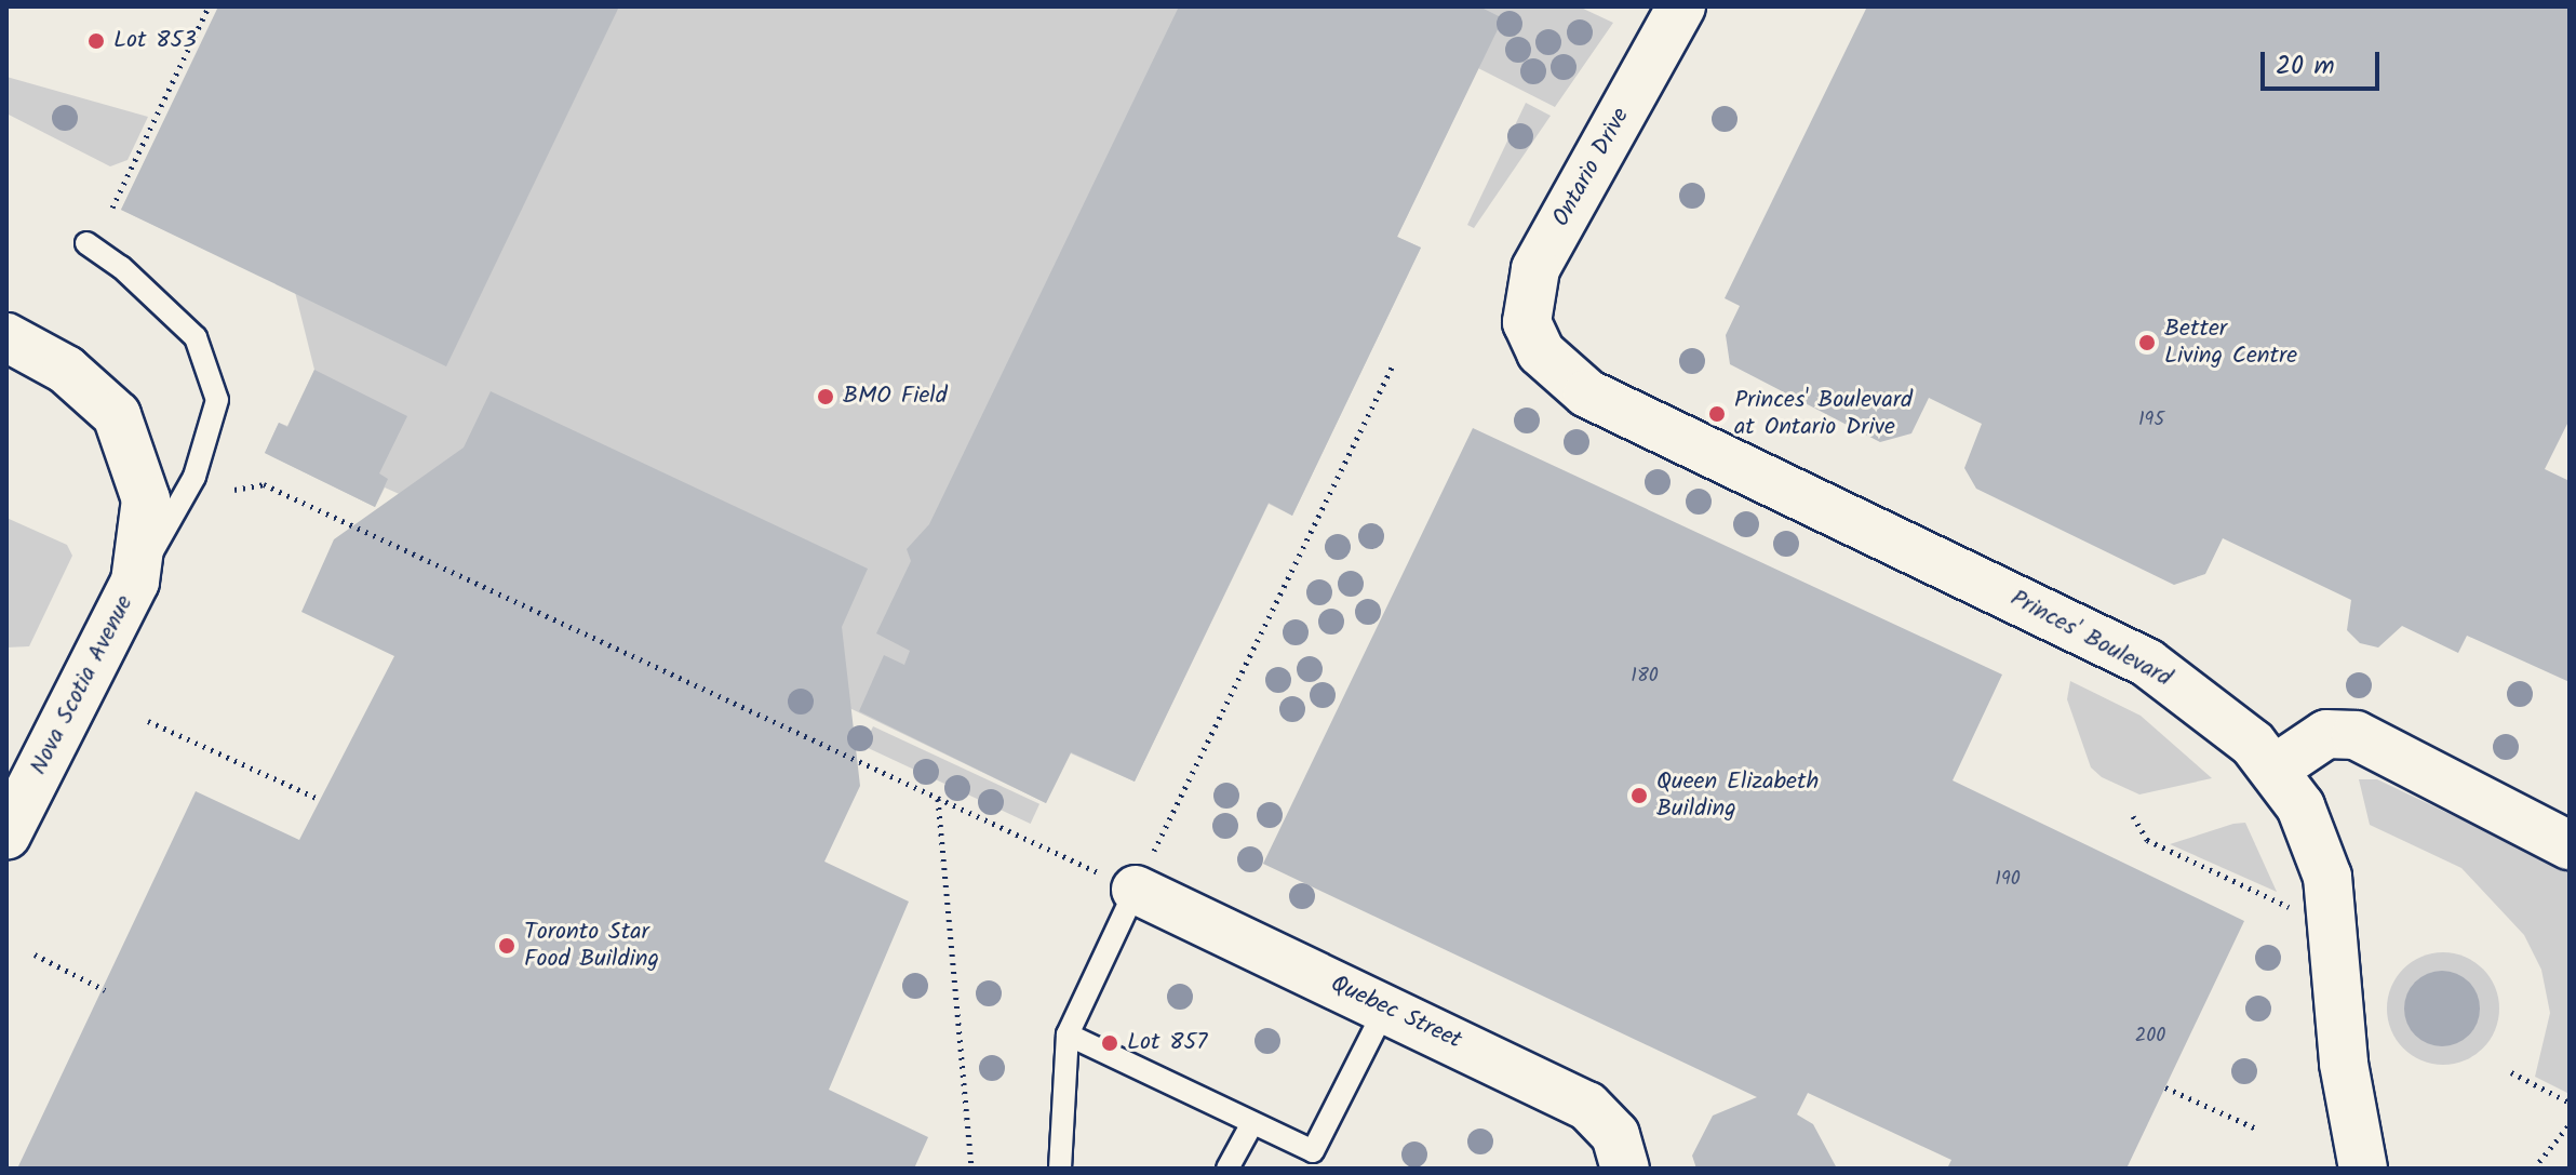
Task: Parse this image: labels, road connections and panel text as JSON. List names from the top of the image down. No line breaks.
{"streets":{"street":["Ontario Drive","Princes' Boulevard","Nova Scotia Avenue","Quebec Street"]},"crossings":[["Ontario Drive","Princes' Boulevard"]],"places":["Lot 853","Better Living Centre","BMO Field","Princes' Boulevard at Ontario Drive","Queen Elizabeth Building","Toronto Star Food Building","Lot 857"],"house_numbers":["195","180","190","200"],"scale_bar":"20 m"}
